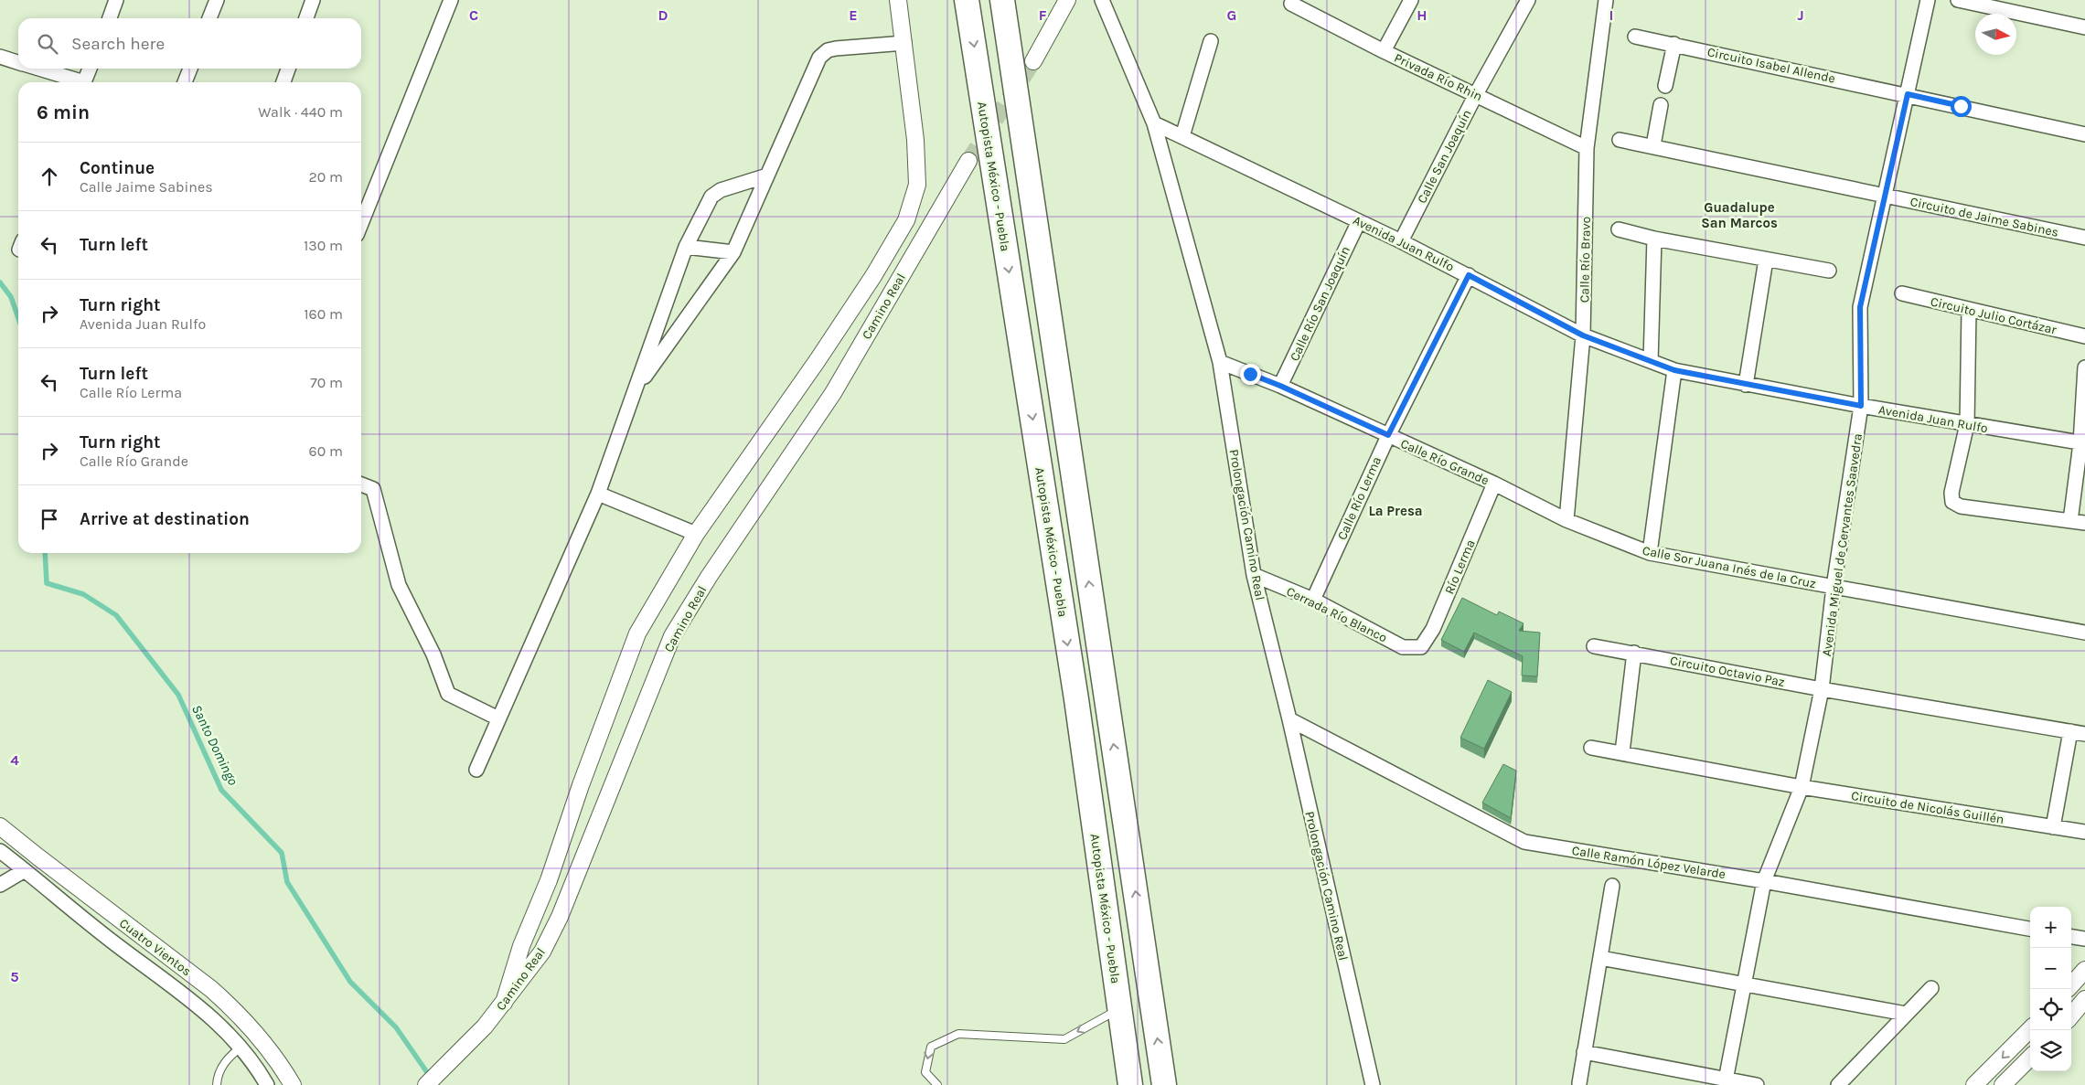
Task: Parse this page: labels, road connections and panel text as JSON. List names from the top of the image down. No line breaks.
{"streets":{"highway":["Autopista México - Puebla"],"street":["Circuito Isabel Allende","Privada Río Rhin","Calle San Joaquín","Circuito de Jaime Sabines","Avenida Juan Rulfo","Calle Río Bravo","Calle Río San Joaquín","Camino Real","Circuito Julio Cortázar","Calle Río Grande","Calle Río Lerma","Prolongación Camino Real","Avenida Miguel de Cervantes Saavedra","Río Lerma","Calle Sor Juana Inés de la Cruz","Cerrada Río Blanco","Circuito Octavio Paz","Circuito de Nicolás Guillén","Calle Ramón López Velarde","Cuatro Vientos"]},"crossings":[["Circuito Isabel Allende","Avenida Miguel de Cervantes Saavedra"],["Privada Río Rhin","Calle San Joaquín"],["Privada Río Rhin","Calle Río Bravo"],["Calle San Joaquín","Avenida Juan Rulfo"],["Circuito de Jaime Sabines","Avenida Miguel de Cervantes Saavedra"],["Avenida Juan Rulfo","Calle Río Bravo"],["Avenida Juan Rulfo","Calle Río San Joaquín"],["Avenida Juan Rulfo","Calle Río Lerma"],["Avenida Juan Rulfo","Prolongación Camino Real"],["Avenida Juan Rulfo","Avenida Miguel de Cervantes Saavedra"],["Calle Río Bravo","Calle Río Grande"],["Calle Río Bravo","Calle Sor Juana Inés de la Cruz"],["Calle Río San Joaquín","Calle Río Grande"],["Calle Río Grande","Calle Río Lerma"],["Calle Río Grande","Prolongación Camino Real"],["Calle Río Grande","Río Lerma"],["Calle Río Grande","Calle Sor Juana Inés de la Cruz"],["Calle Río Lerma","Cerrada Río Blanco"],["Prolongación Camino Real","Cerrada Río Blanco"],["Prolongación Camino Real","Calle Ramón López Velarde"],["Avenida Miguel de Cervantes Saavedra","Calle Sor Juana Inés de la Cruz"],["Avenida Miguel de Cervantes Saavedra","Circuito Octavio Paz"],["Avenida Miguel de Cervantes Saavedra","Circuito de Nicolás Guillén"],["Avenida Miguel de Cervantes Saavedra","Calle Ramón López Velarde"],["Río Lerma","Cerrada Río Blanco"]],"districts":["Guadalupe San Marcos","La Presa"],"water":["Santo Domingo"],"north":"right","page":{"search":"Search here","heading":["6 min","Walk · 440 m"],"list":[["Continue","Calle Jaime Sabines","20 m"],["Turn left","130 m"],["Turn right","Avenida Juan Rulfo","160 m"],["Turn left","Calle Río Lerma","70 m"],["Turn right","Calle Río Grande","60 m"],"Arrive at destination"],"map_buttons":["+","−"]},"grid":{"columns":["C","D","E","F","G","H","I","J"],"rows":["4","5"]}}
